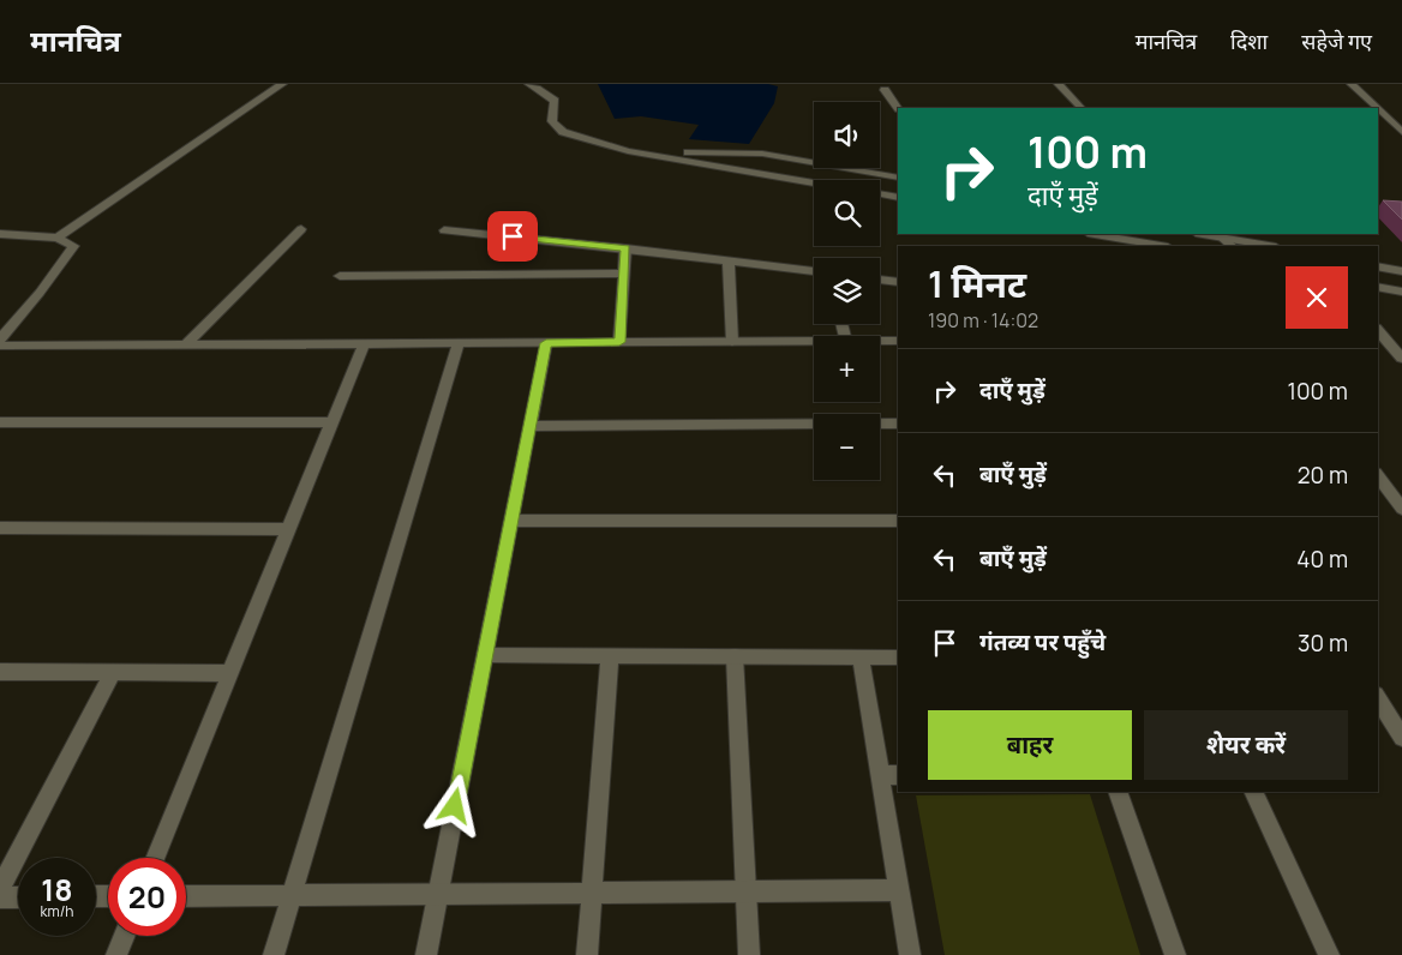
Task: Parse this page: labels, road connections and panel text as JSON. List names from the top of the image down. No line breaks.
{"page":{"header":"मानचित्र","nav":["मानचित्र","दिशा","सहेजे गए"],"map_buttons":["+","−"],"turn":["100 m","दाएँ मुड़ें"],"heading":["1 मिनट","190 m · 14:02"],"list":[{"name":"दाएँ मुड़ें","value":"100 m"},{"name":"बाएँ मुड़ें","value":"20 m"},{"name":"बाएँ मुड़ें","value":"40 m"},{"name":"गंतव्य पर पहुँचे","value":"30 m"}],"buttons":["बाहर","शेयर करें"],"speed":"18 km/h","limit":"20"}}
